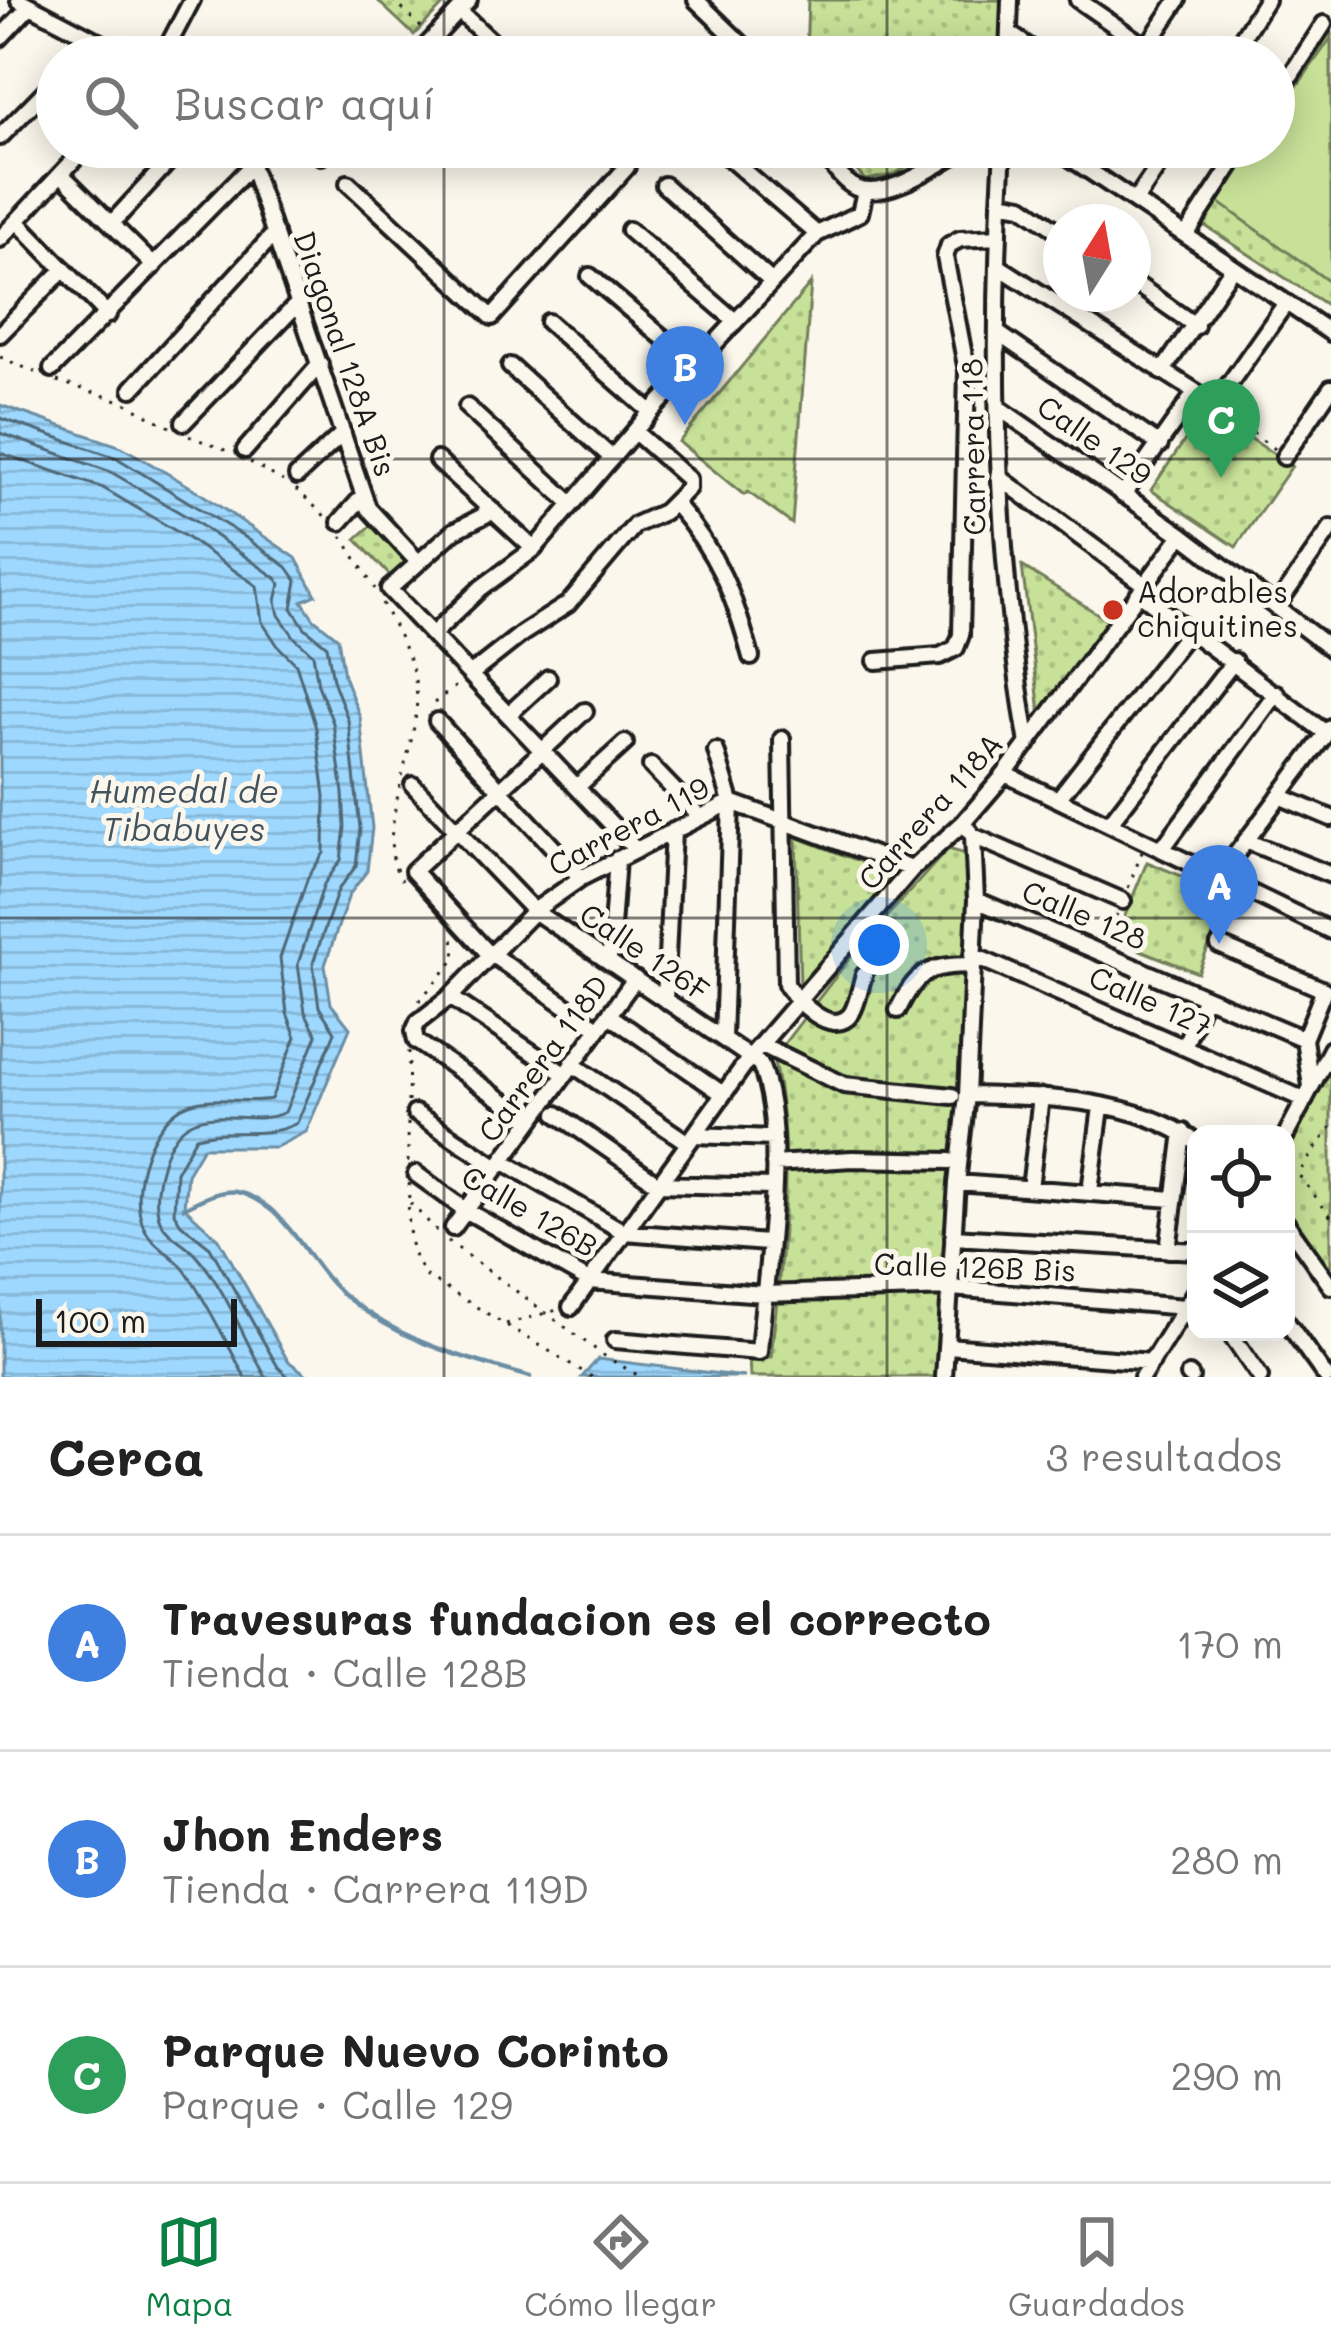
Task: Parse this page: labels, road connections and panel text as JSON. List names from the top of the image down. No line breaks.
{"streets":{"street":["Diagonal 128A Bis","Calle 129","Carrera 118","Carrera 118A","Carrera 119","Calle 128","Calle 126F","Calle 127","Carrera 118D","Calle 126B","Calle 126B Bis"]},"crossings":[["Calle 129","Carrera 118"],["Calle 129","Carrera 118A"],["Carrera 118","Carrera 118A"],["Carrera 118A","Carrera 119"],["Carrera 118A","Calle 126F"],["Carrera 118A","Calle 126B"],["Carrera 119","Calle 126F"],["Calle 126F","Carrera 118D"],["Carrera 118D","Calle 126B"],["Calle 126B","Calle 126B Bis"]],"water":["Humedal de Tibabuyes"],"places":["Adorables chiquitines"],"scale_bar":"100 m","north":"top","page":{"search":"Buscar aquí","pins":["B","C","A"],"scale":"100 m","heading":["Cerca","3 resultados"],"list":[{"mark":"A","name":"Travesuras fundacion es el correcto","note":"Tienda · Calle 128B","value":"170 m"},{"mark":"B","name":"Jhon Enders","note":"Tienda · Carrera 119D","value":"280 m"},{"mark":"C","name":"Parque Nuevo Corinto","note":"Parque · Calle 129","value":"290 m"}],"nav":["Mapa","Cómo llegar","Guardados"]}}
